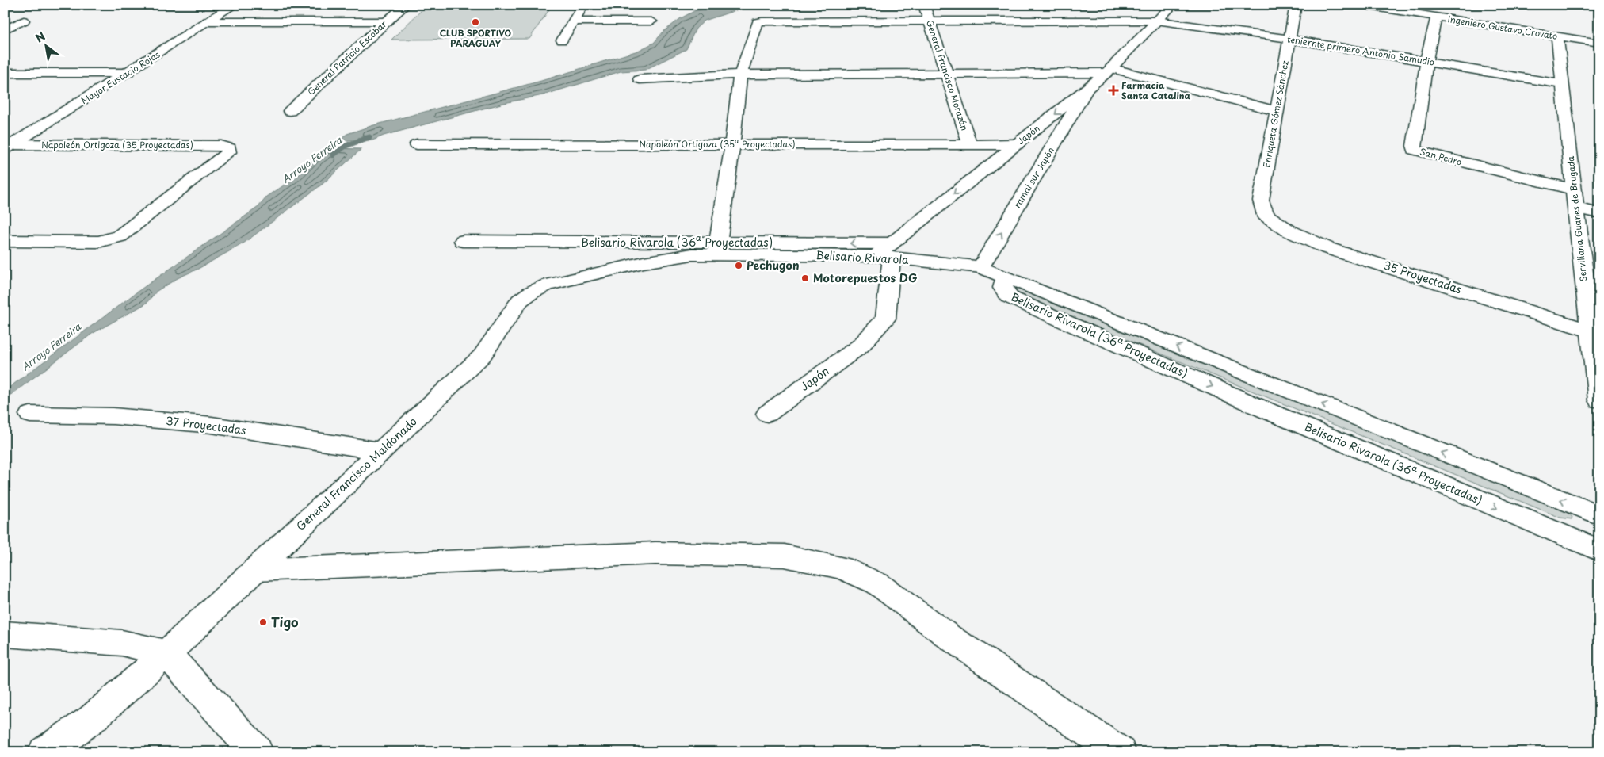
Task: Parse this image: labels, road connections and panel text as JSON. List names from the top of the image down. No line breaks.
{"streets":{"street":["Ingeniero Gustavo Crovato","teniernte primero Antonio Samudio","General Patricio Escobar","General Francisco Morazán","Mayor Eustacio Rojas","Enriqueta Gómez Sánchez","Japón","Napoleón Ortigoza (35ª Proyectadas)","Napoleón Ortigoza (35 Proyectadas)","San Pedro","ramal sur Japón","Serviliana Guanes de Brugada","Belisario Rivarola (36ª Proyectadas)","Belisario Rivarola","35 Proyectadas","37 Proyectadas","General Francisco Maldonado"]},"crossings":[["Ingeniero Gustavo Crovato","San Pedro"],["Ingeniero Gustavo Crovato","Serviliana Guanes de Brugada"],["teniernte primero Antonio Samudio","General Francisco Morazán"],["teniernte primero Antonio Samudio","Enriqueta Gómez Sánchez"],["teniernte primero Antonio Samudio","Japón"],["teniernte primero Antonio Samudio","San Pedro"],["teniernte primero Antonio Samudio","Serviliana Guanes de Brugada"],["General Francisco Morazán","Napoleón Ortigoza (35ª Proyectadas)"],["Mayor Eustacio Rojas","Napoleón Ortigoza (35 Proyectadas)"],["Enriqueta Gómez Sánchez","35 Proyectadas"],["Japón","Napoleón Ortigoza (35ª Proyectadas)"],["Japón","ramal sur Japón"],["Japón","Belisario Rivarola"],["San Pedro","Serviliana Guanes de Brugada"],["ramal sur Japón","Belisario Rivarola"],["Serviliana Guanes de Brugada","35 Proyectadas"],["Belisario Rivarola (36ª Proyectadas)","Belisario Rivarola"],["Belisario Rivarola (36ª Proyectadas)","General Francisco Maldonado"],["Belisario Rivarola","General Francisco Maldonado"],["37 Proyectadas","General Francisco Maldonado"]],"one_way":["Japón","ramal sur Japón"],"water":["Arroyo Ferreira"],"places":{"other":["CLUB SPORTIVO PARAGUAY","Pechugon","Motorepuestos DG","Tigo"],"health":["Farmacia Santa Catalina"]},"north":"top left"}
